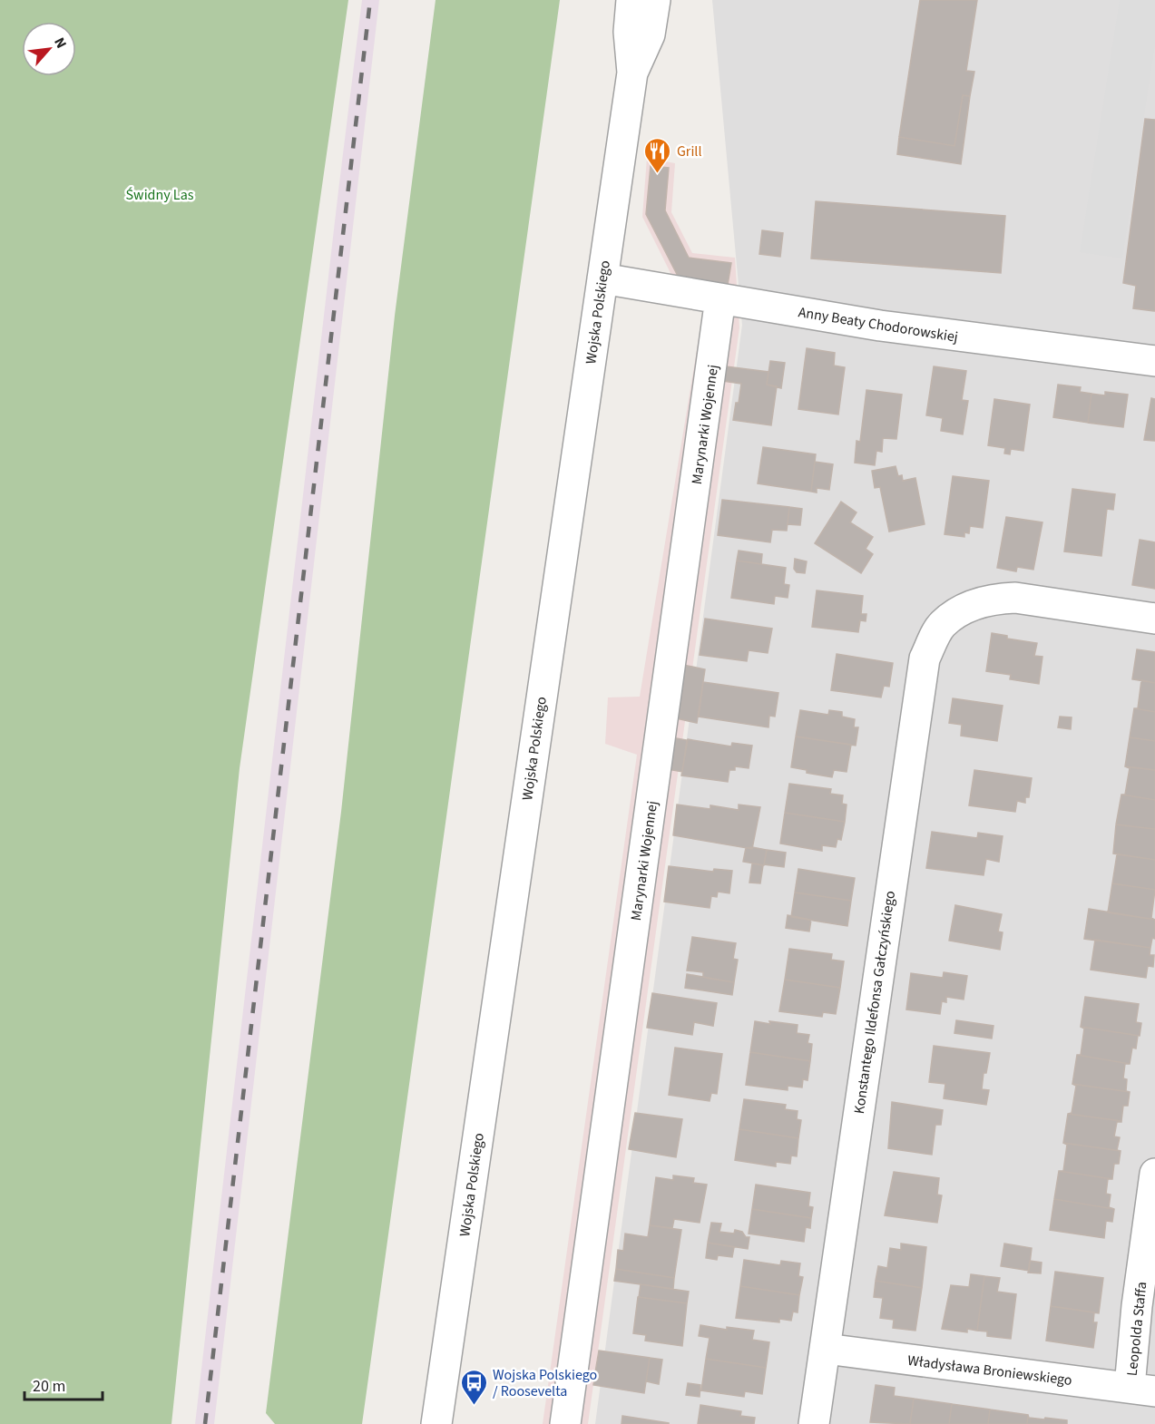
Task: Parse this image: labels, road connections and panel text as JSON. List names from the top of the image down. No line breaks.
{"streets":{"street":["Wojska Polskiego","Anny Beaty Chodorowskiej","Marynarki Wojennej","Konstantego Ildefonsa Gałczyńskiego","Leopolda Staffa","Władysława Broniewskiego"]},"crossings":[["Wojska Polskiego","Anny Beaty Chodorowskiej"],["Anny Beaty Chodorowskiej","Marynarki Wojennej"],["Konstantego Ildefonsa Gałczyńskiego","Władysława Broniewskiego"],["Leopolda Staffa","Władysława Broniewskiego"]],"parks":["Świdny Las"],"places":{"restaurant":["Grill"],"bus stop":["Wojska Polskiego / Roosevelta"]},"scale_bar":"20 m","north":"top right"}
